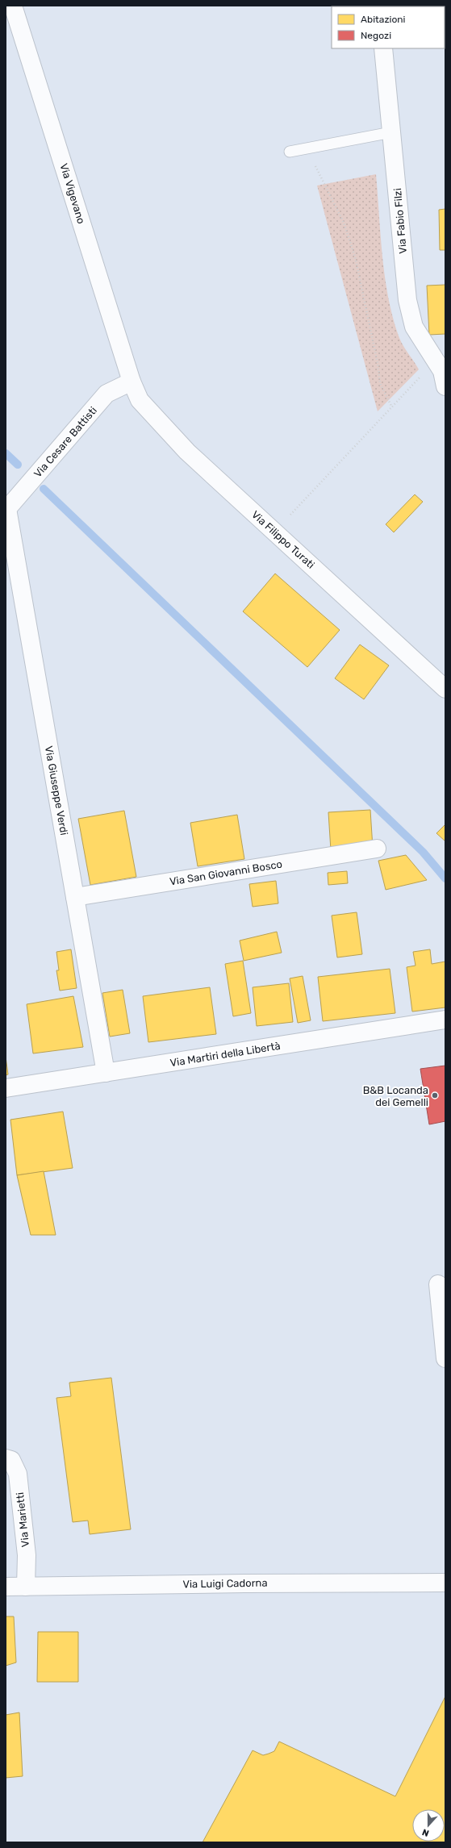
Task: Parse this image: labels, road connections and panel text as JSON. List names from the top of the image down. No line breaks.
{"streets":{"street":["Via Vigevano","Via Fabio Filzi","Via Cesare Battisti","Via Filippo Turati","Via Giuseppe Verdi","Via San Giovanni Bosco","Via Martiri della Libertà","Via Marietti","Via Luigi Cadorna"]},"crossings":[["Via Vigevano","Via Cesare Battisti"],["Via Vigevano","Via Filippo Turati"],["Via Cesare Battisti","Via Filippo Turati"],["Via Cesare Battisti","Via Giuseppe Verdi"],["Via Giuseppe Verdi","Via San Giovanni Bosco"],["Via Giuseppe Verdi","Via Martiri della Libertà"],["Via Marietti","Via Luigi Cadorna"]],"places":["B&B Locanda dei Gemelli"],"legend":["Abitazioni","Negozi"],"north":"bottom"}
